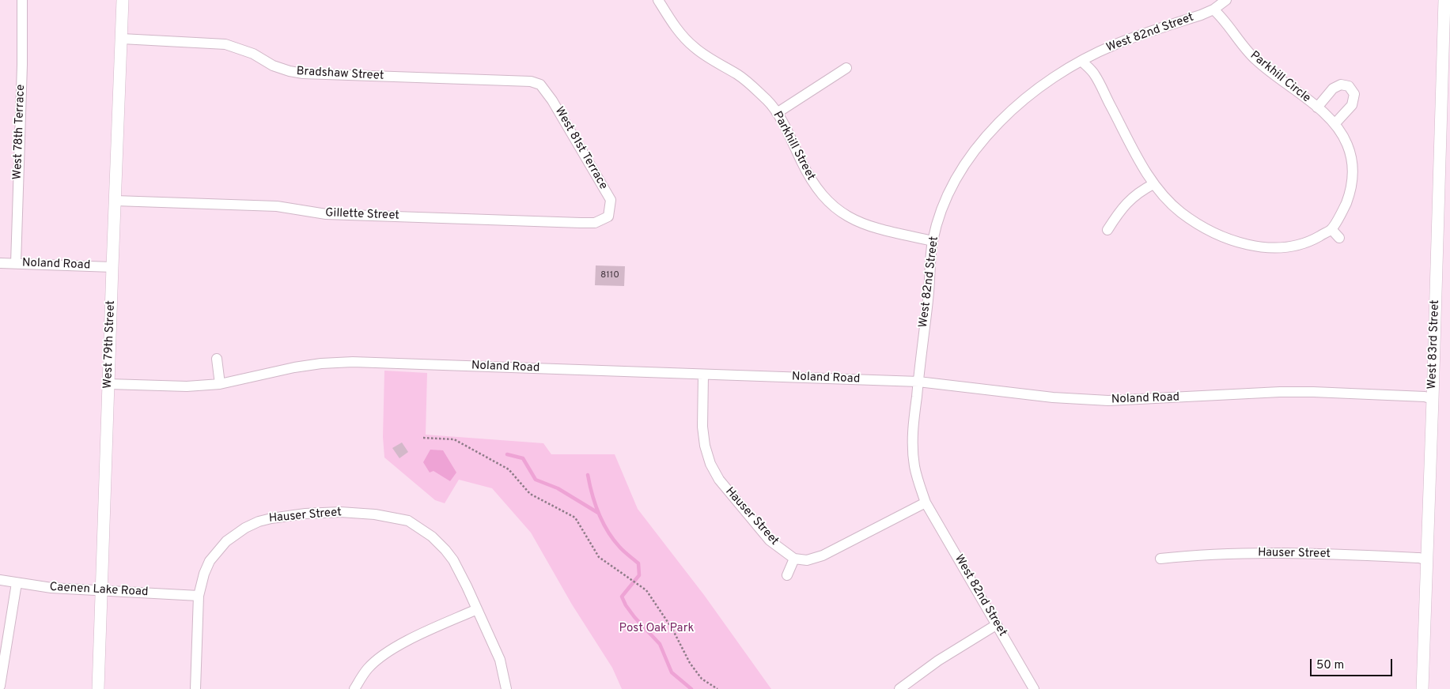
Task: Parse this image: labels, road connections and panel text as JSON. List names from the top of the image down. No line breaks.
{"streets":{"street":["West 82nd Street","Bradshaw Street","Parkhill Circle","West 78th Terrace","Parkhill Street","West 81st Terrace","Gillette Street","Noland Road","West 79th Street","West 83rd Street","Hauser Street","Caenen Lake Road"]},"crossings":[["West 82nd Street","Parkhill Circle"],["West 82nd Street","Parkhill Street"],["West 82nd Street","Noland Road"],["Bradshaw Street","West 81st Terrace"],["Bradshaw Street","West 79th Street"],["West 78th Terrace","Noland Road"],["West 81st Terrace","Gillette Street"],["Gillette Street","West 79th Street"],["Noland Road","West 79th Street"],["Noland Road","West 83rd Street"],["Noland Road","Hauser Street"],["West 79th Street","Caenen Lake Road"],["West 83rd Street","Hauser Street"],["Hauser Street","Caenen Lake Road"]],"parks":["Post Oak Park"],"house_numbers":["8110"],"scale_bar":"50 m"}
